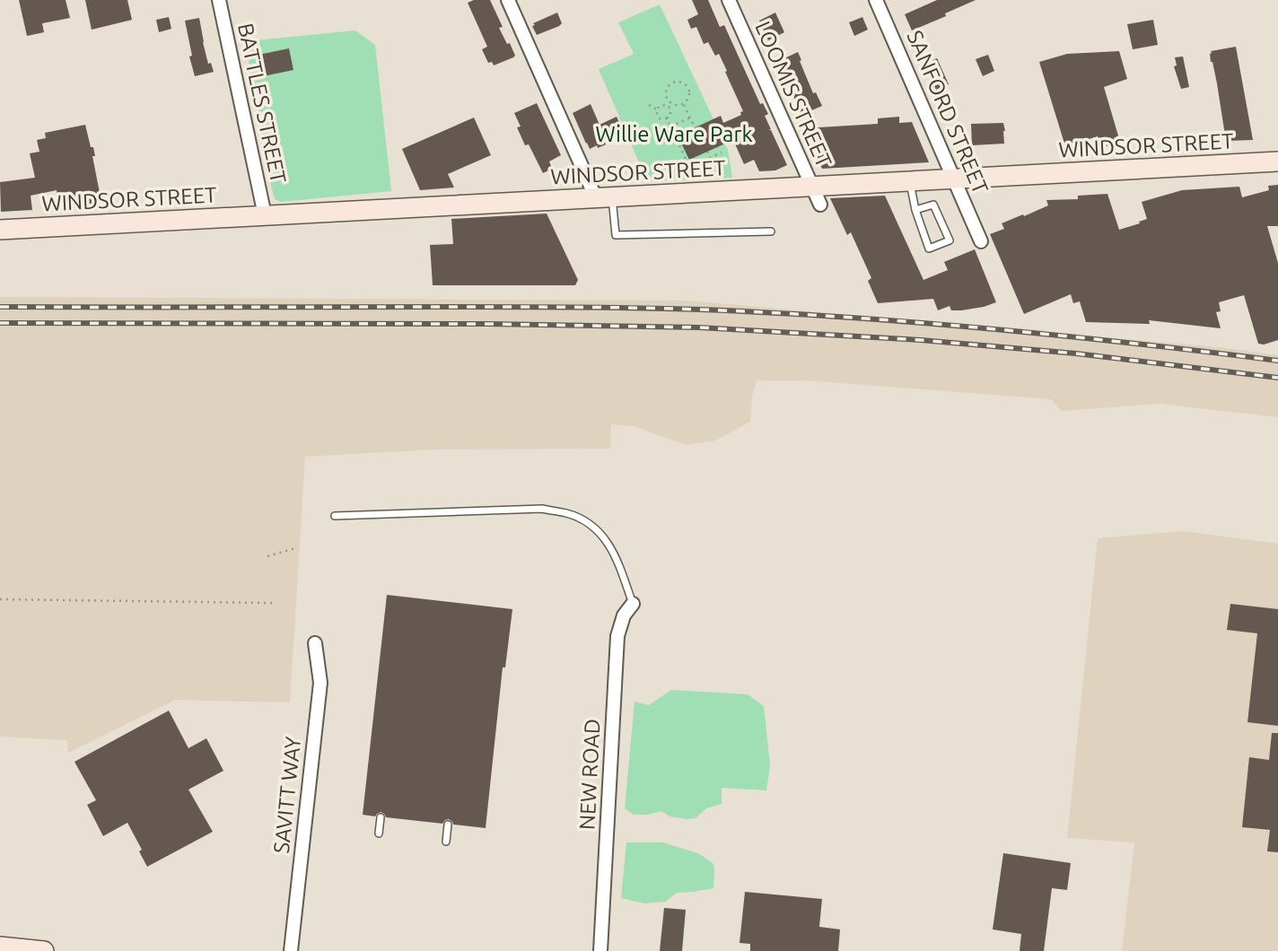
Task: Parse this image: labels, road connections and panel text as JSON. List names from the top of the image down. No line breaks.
{"streets":{"main road":["WINDSOR STREET"],"street":["LOOMIS STREET","BATTLES STREET","SANFORD STREET","NEW ROAD","SAVITT WAY"]},"crossings":[["LOOMIS STREET","WINDSOR STREET"],["BATTLES STREET","WINDSOR STREET"],["SANFORD STREET","WINDSOR STREET"]],"parks":["Willie Ware Park"]}
